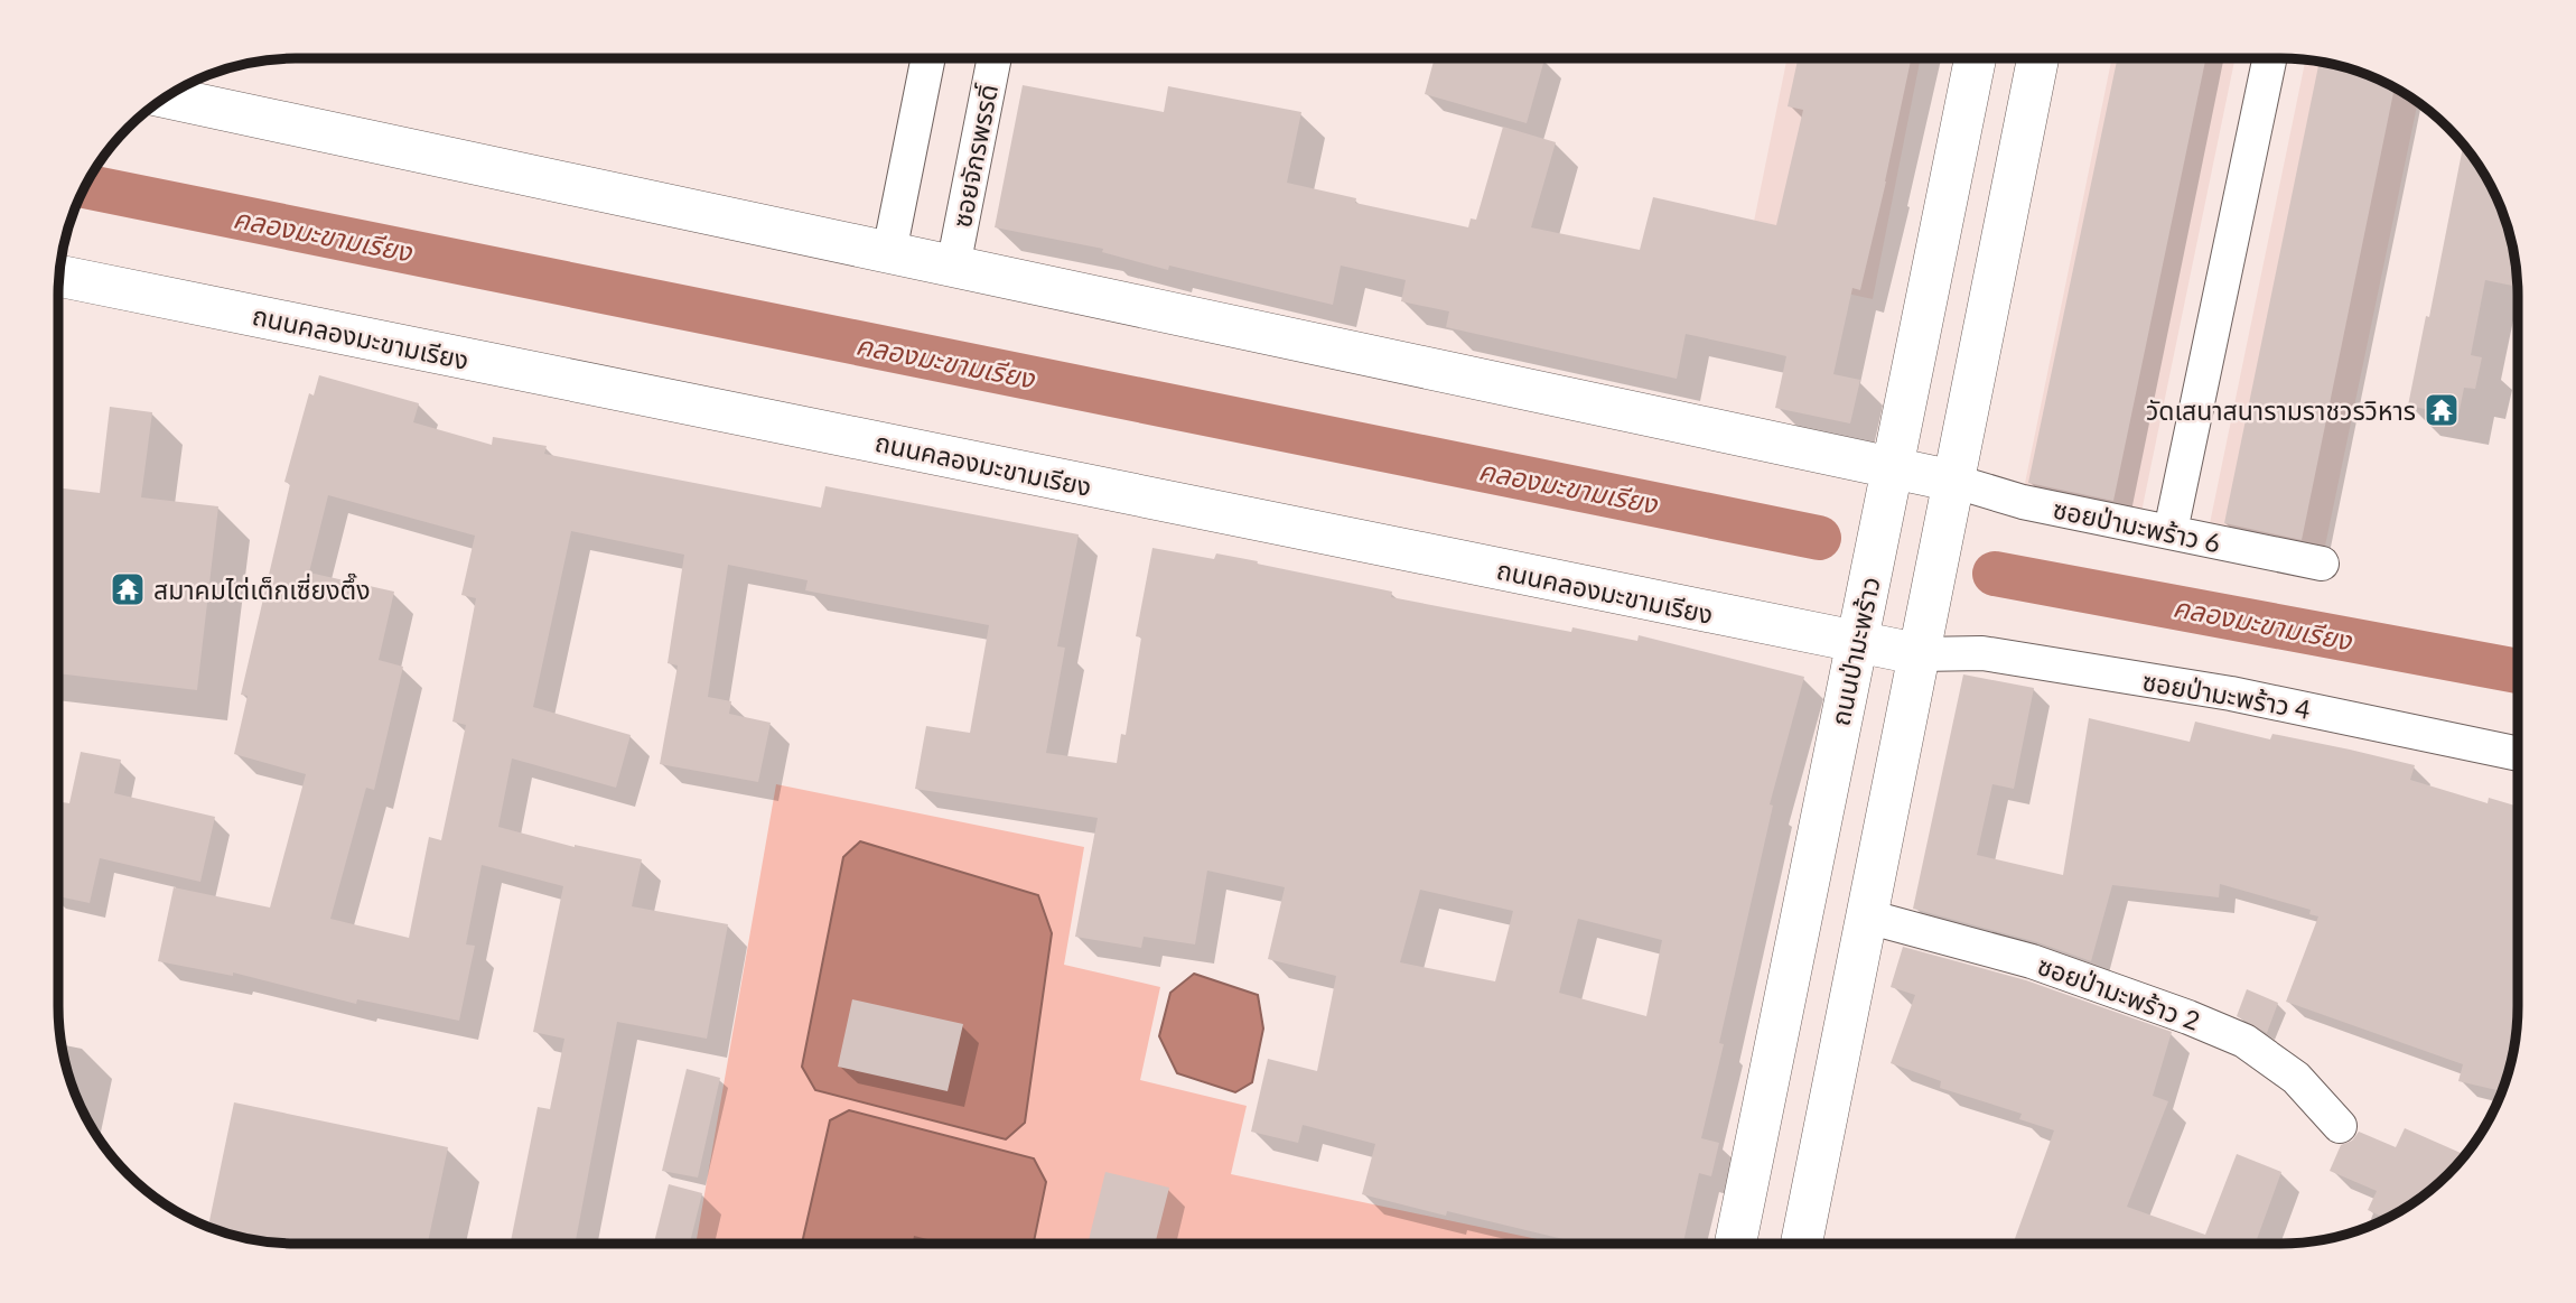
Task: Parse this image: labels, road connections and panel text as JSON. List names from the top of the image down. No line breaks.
{"streets":{"street":["ซอยจักรพรรดิ์","ถนนคลองมะขามเรียง","ซอยป่ามะพร้าว 6","ถนนป่ามะพร้าว","ซอยป่ามะพร้าว 4","ซอยป่ามะพร้าว 2"]},"crossings":[["ถนนคลองมะขามเรียง","ถนนป่ามะพร้าว"],["ถนนคลองมะขามเรียง","ซอยป่ามะพร้าว 4"]],"water":["คลองมะขามเรียง"],"places":{"temple":["วัดเสนาสนารามราชวรวิหาร","สมาคมไต่เต็กเซี่ยงตึ๊ง"]}}
